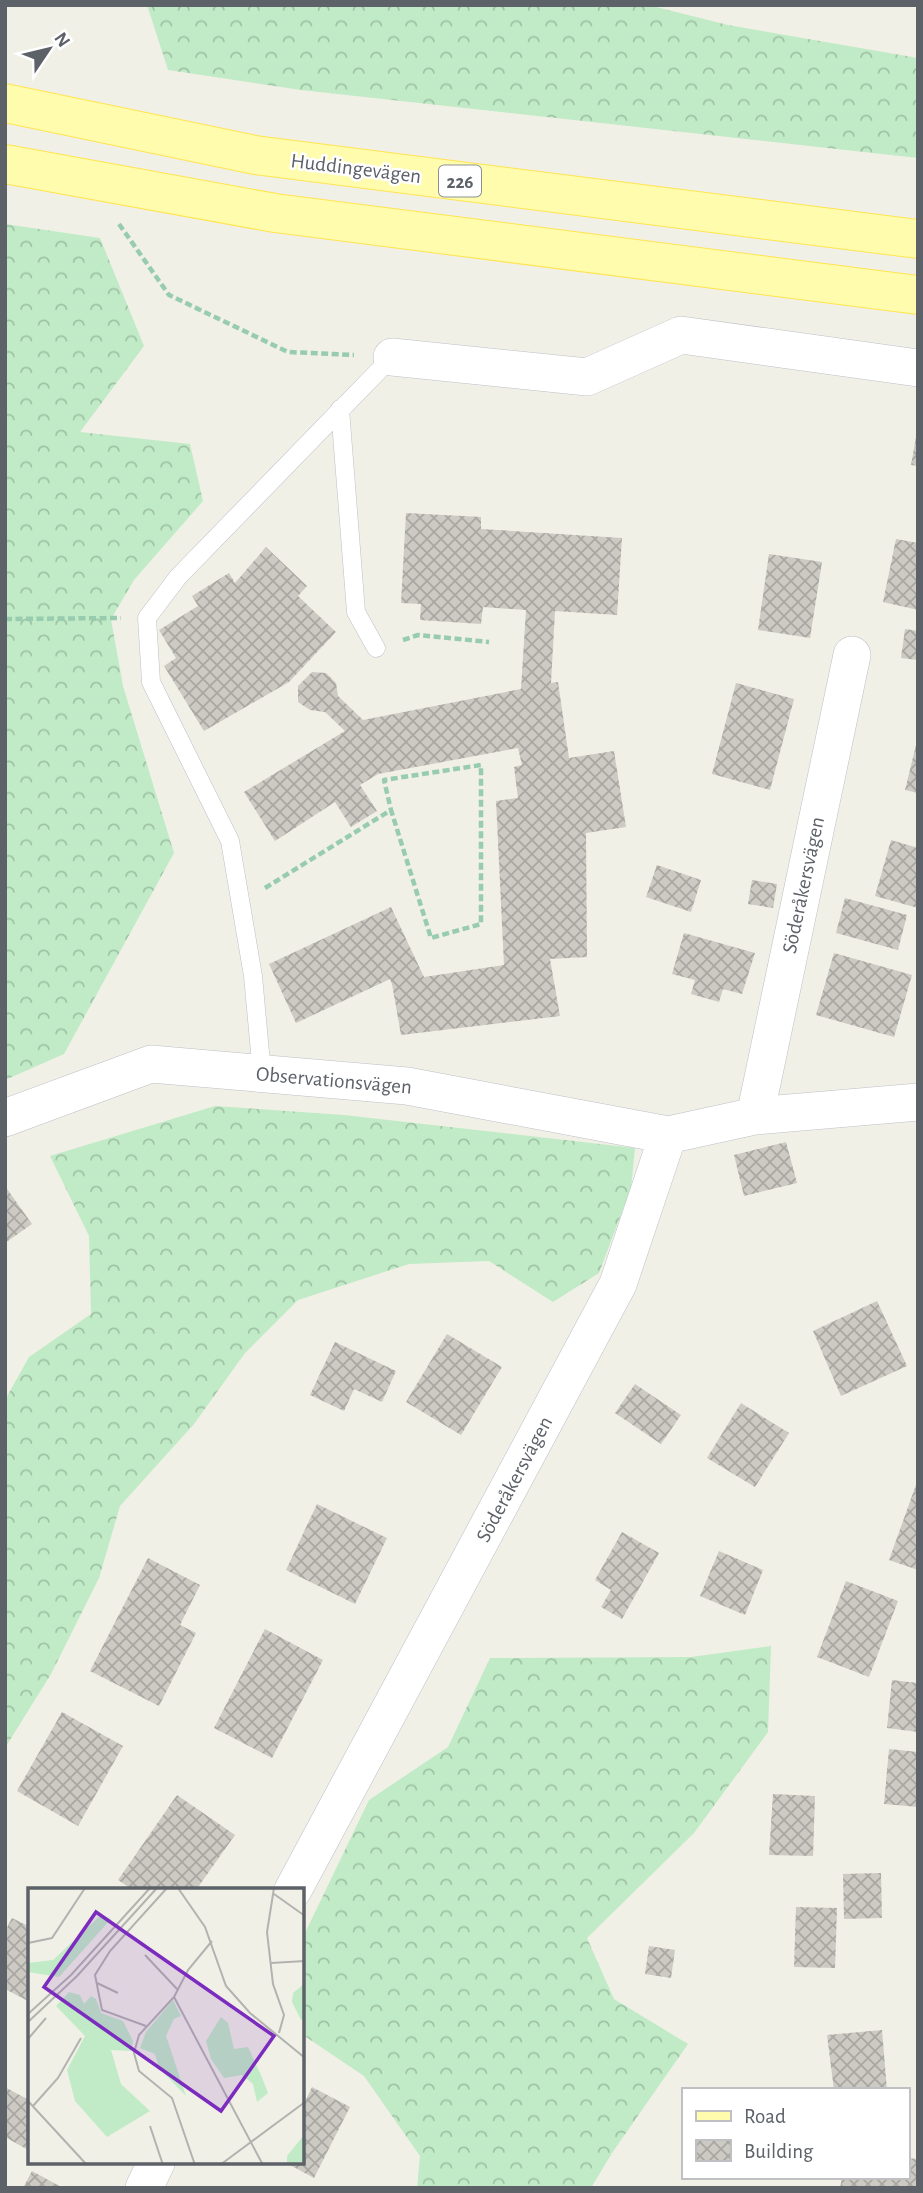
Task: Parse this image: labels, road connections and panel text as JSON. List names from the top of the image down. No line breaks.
{"streets":{"main road":["Huddingevägen","226"],"street":["Söderåkersvägen","Observationsvägen"]},"crossings":[["Söderåkersvägen","Observationsvägen"]],"legend":["Road","Building"],"north":"top right"}
